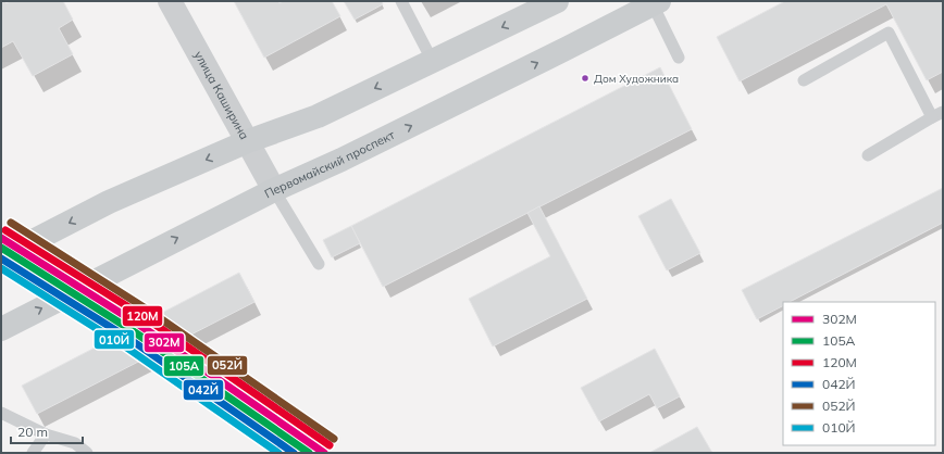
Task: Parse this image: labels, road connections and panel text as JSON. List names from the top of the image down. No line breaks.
{"streets":{"main road":["улица Каширина","Первомайский проспект"]},"crossings":[["улица Каширина","Первомайский проспект"]],"places":["Дом Художника"],"lines":["transit line 052Й","transit line 120М","transit line 302М","transit line 105А","transit line 042Й","transit line 010Й"],"legend":["302М","105А","120М","042Й","052Й","010Й"],"scale_bar":"20 m"}
